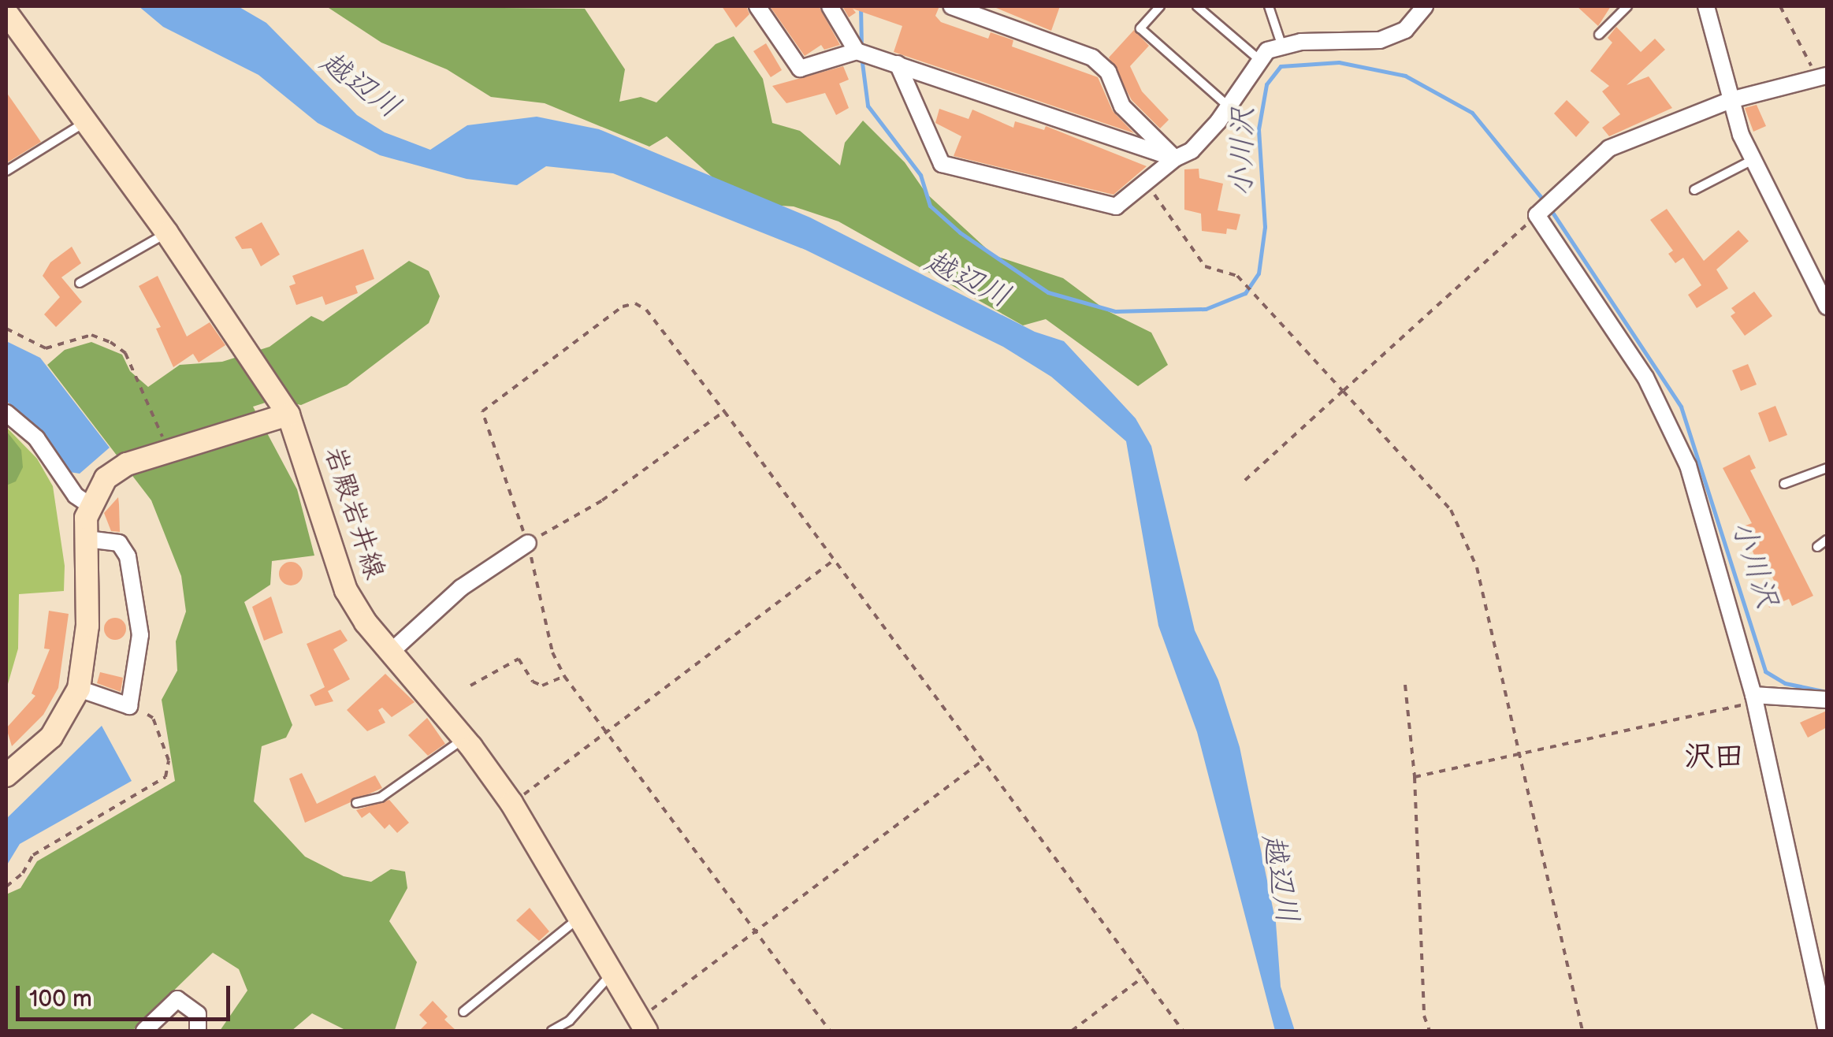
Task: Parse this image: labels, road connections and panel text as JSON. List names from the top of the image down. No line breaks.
{"streets":{"main road":["岩殿岩井線"]},"districts":["沢田"],"water":["越辺川","小川沢"],"scale_bar":"100 m"}
